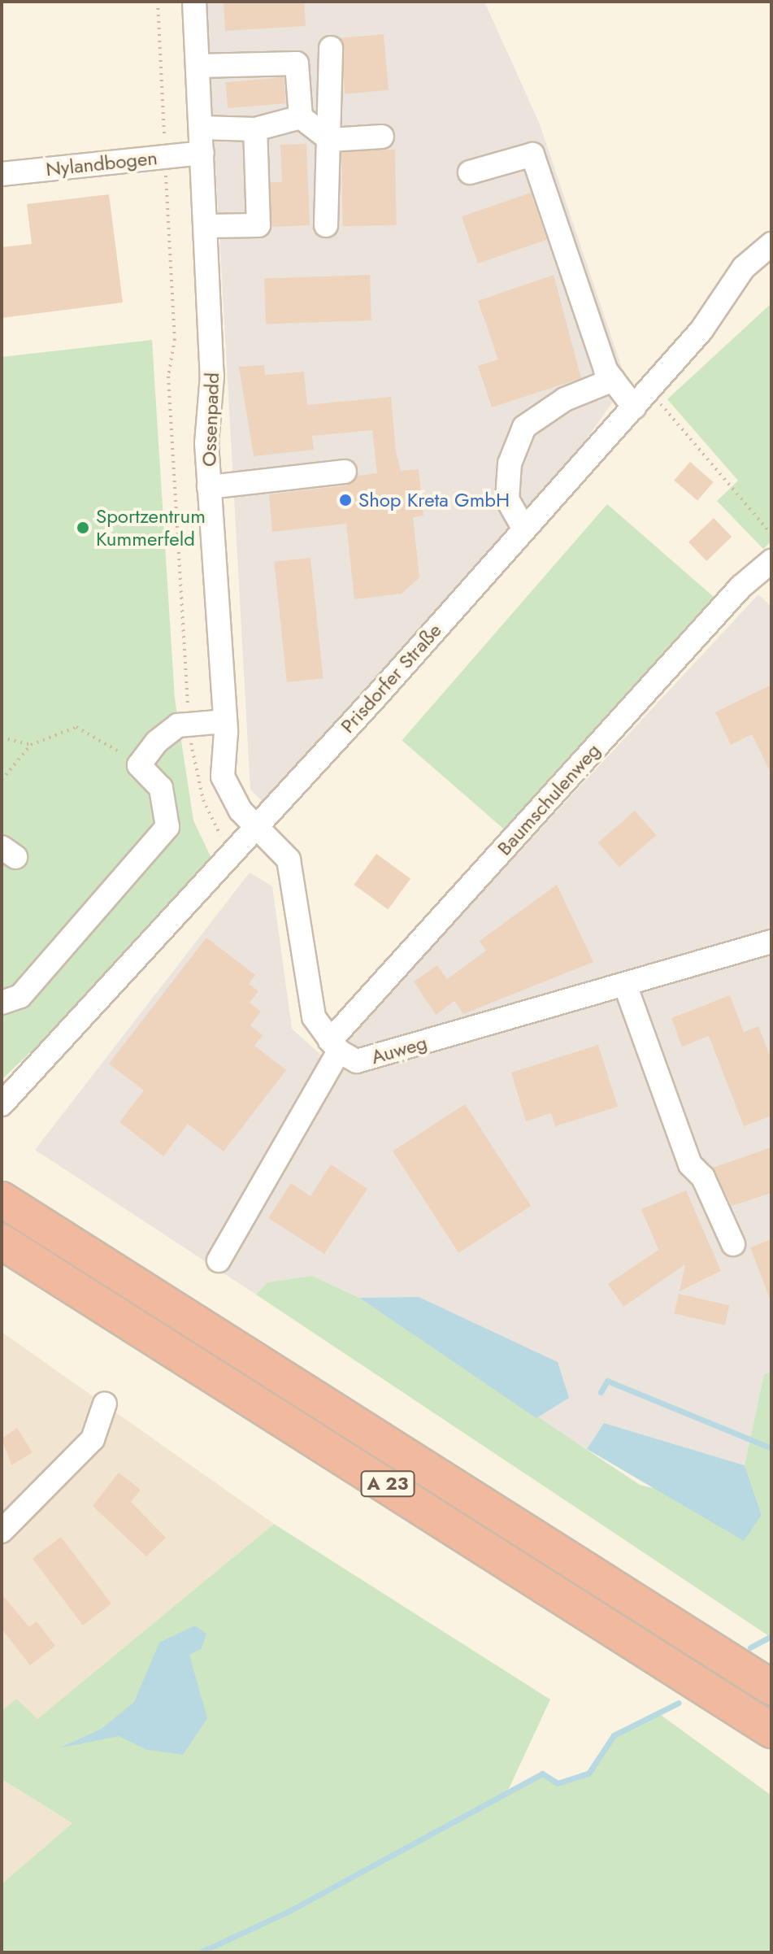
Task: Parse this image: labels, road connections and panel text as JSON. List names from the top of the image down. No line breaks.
{"streets":{"highway":["A 23"],"street":["Nylandbogen","Ossenpadd","Prisdorfer Straße","Baumschulenweg","Auweg"]},"crossings":[["Nylandbogen","Ossenpadd"],["Ossenpadd","Prisdorfer Straße"],["Baumschulenweg","Auweg"]],"places":["Shop Kreta GmbH","Sportzentrum Kummerfeld"]}
